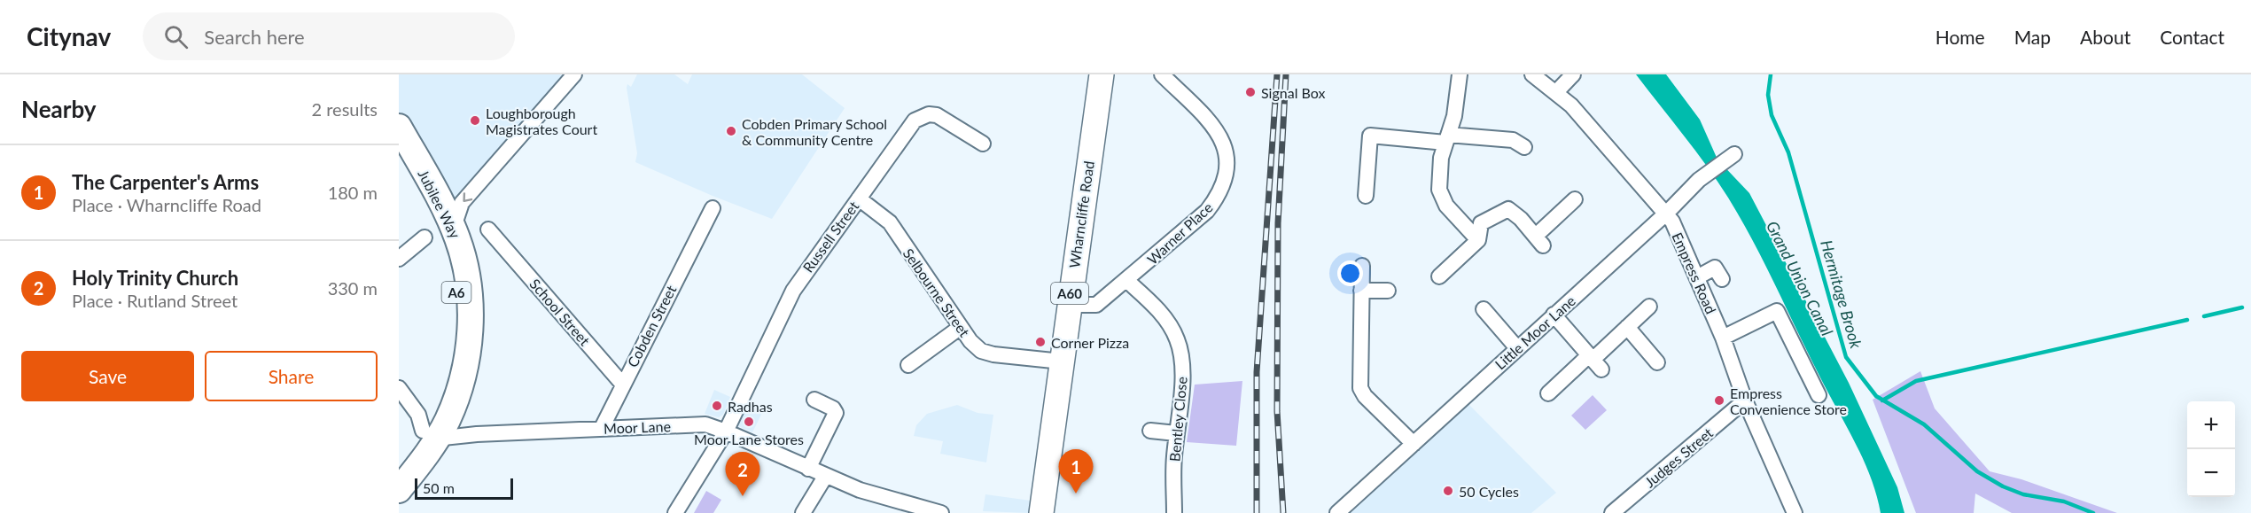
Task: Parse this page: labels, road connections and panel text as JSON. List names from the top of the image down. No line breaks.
{"streets":{"highway":["Jubilee Way","A6"],"main road":["Wharncliffe Road","A60"],"street":["Warner Place","Russell Street","Empress Road","Selbourne Street","School Street","Cobden Street","Little Moor Lane","Bentley Close","Moor Lane","Judges Street"]},"crossings":[["Jubilee Way","A6"],["Jubilee Way","Moor Lane"],["Wharncliffe Road","Warner Place"],["Wharncliffe Road","Selbourne Street"],["Warner Place","Bentley Close"],["Russell Street","Selbourne Street"],["Russell Street","Moor Lane"],["Empress Road","Little Moor Lane"],["Empress Road","Judges Street"],["A6","Moor Lane"],["School Street","Cobden Street"],["Cobden Street","Moor Lane"]],"water":["Grand Union Canal","Hermitage Brook"],"places":["Signal Box","Loughborough Magistrates Court","Cobden Primary School & Community Centre","Corner Pizza","Empress Convenience Store","Radhas","Moor Lane Stores","50 Cycles"],"scale_bar":"50 m","page":{"header":"Citynav","search":"Search here","nav":["Home","Map","About","Contact"],"heading":["Nearby","2 results"],"list":[{"mark":"1","name":"The Carpenter's Arms","note":"Place · Wharncliffe Road","value":"180 m"},{"mark":"2","name":"Holy Trinity Church","note":"Place · Rutland Street","value":"330 m"}],"buttons":["Save","Share"],"map_buttons":["+","−"],"pins":["1","2"],"scale":"50 m"}}
